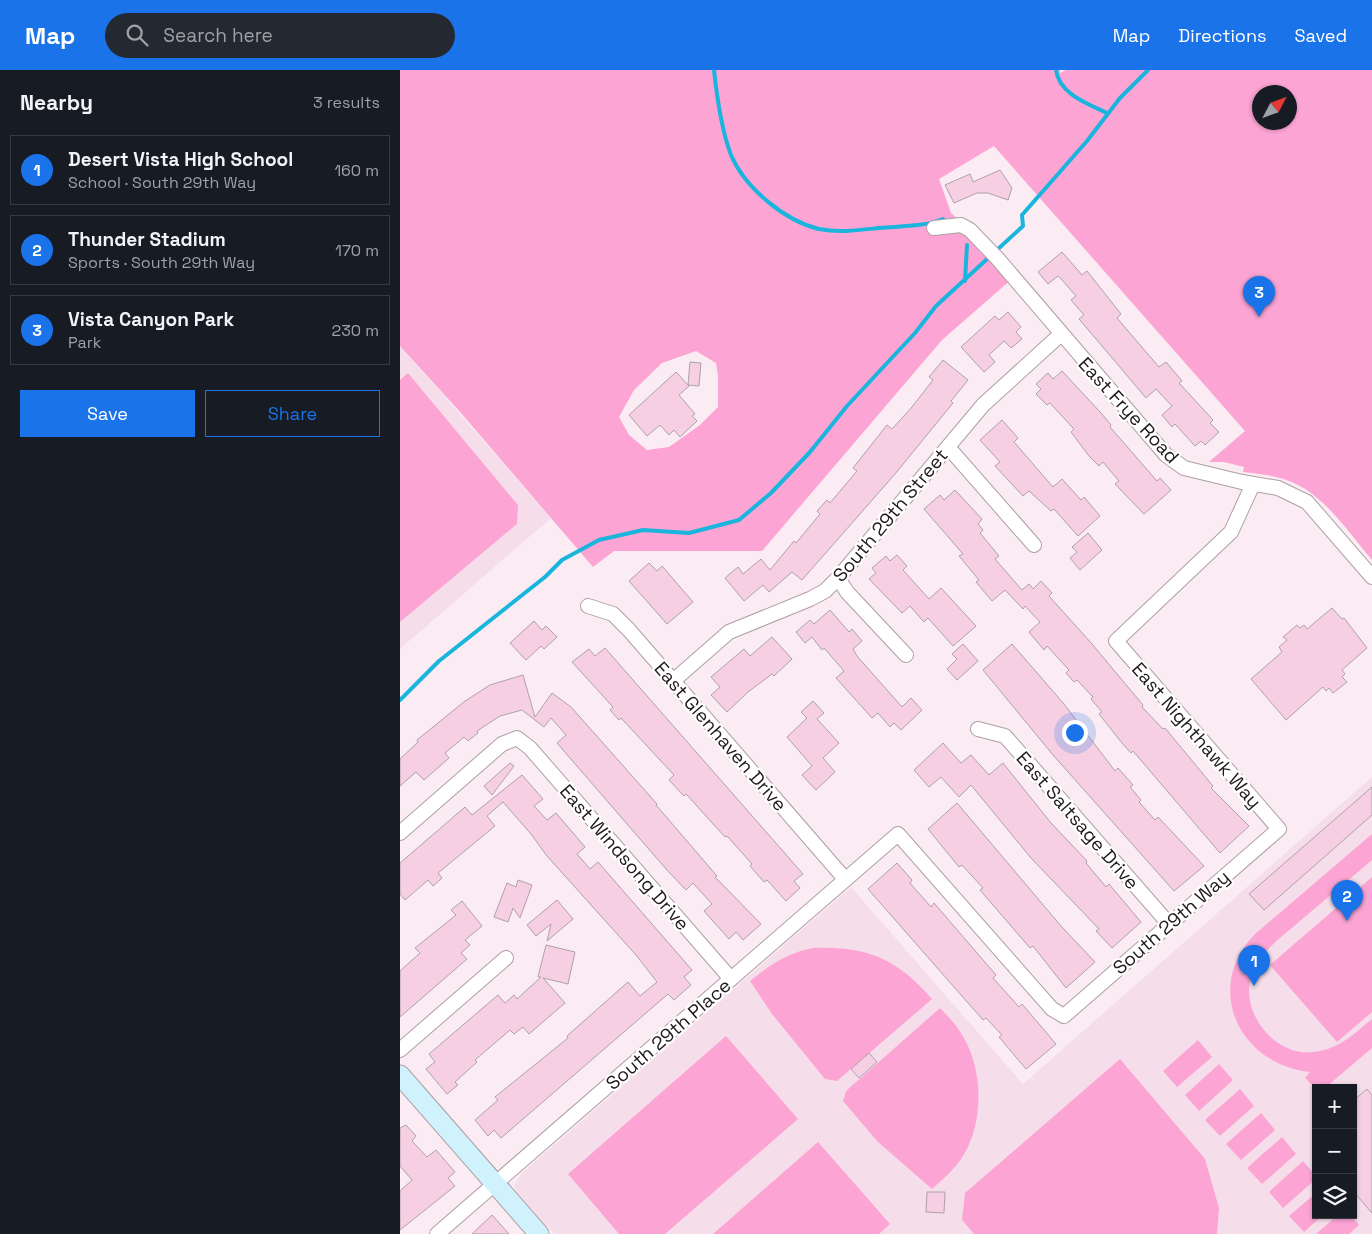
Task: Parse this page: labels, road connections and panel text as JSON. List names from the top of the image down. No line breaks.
{"streets":{"street":["East Frye Road","South 29th Street","East Nighthawk Way","East Glenhaven Drive","East Saltsage Drive","East Windsong Drive","South 29th Way","South 29th Place"]},"crossings":[["East Frye Road","South 29th Street"],["East Frye Road","East Nighthawk Way"],["South 29th Street","East Glenhaven Drive"],["East Nighthawk Way","South 29th Way"],["East Glenhaven Drive","South 29th Place"],["East Saltsage Drive","South 29th Way"],["East Windsong Drive","South 29th Place"],["South 29th Way","South 29th Place"]],"north":"top right","page":{"header":"Map","search":"Search here","nav":["Map","Directions","Saved"],"heading":["Nearby","3 results"],"list":[{"mark":"1","name":"Desert Vista High School","note":"School · South 29th Way","value":"160 m"},{"mark":"2","name":"Thunder Stadium","note":"Sports · South 29th Way","value":"170 m"},{"mark":"3","name":"Vista Canyon Park","note":"Park","value":"230 m"}],"pins":["3","2","1"],"buttons":["Save","Share"],"map_buttons":["+","−"]}}
